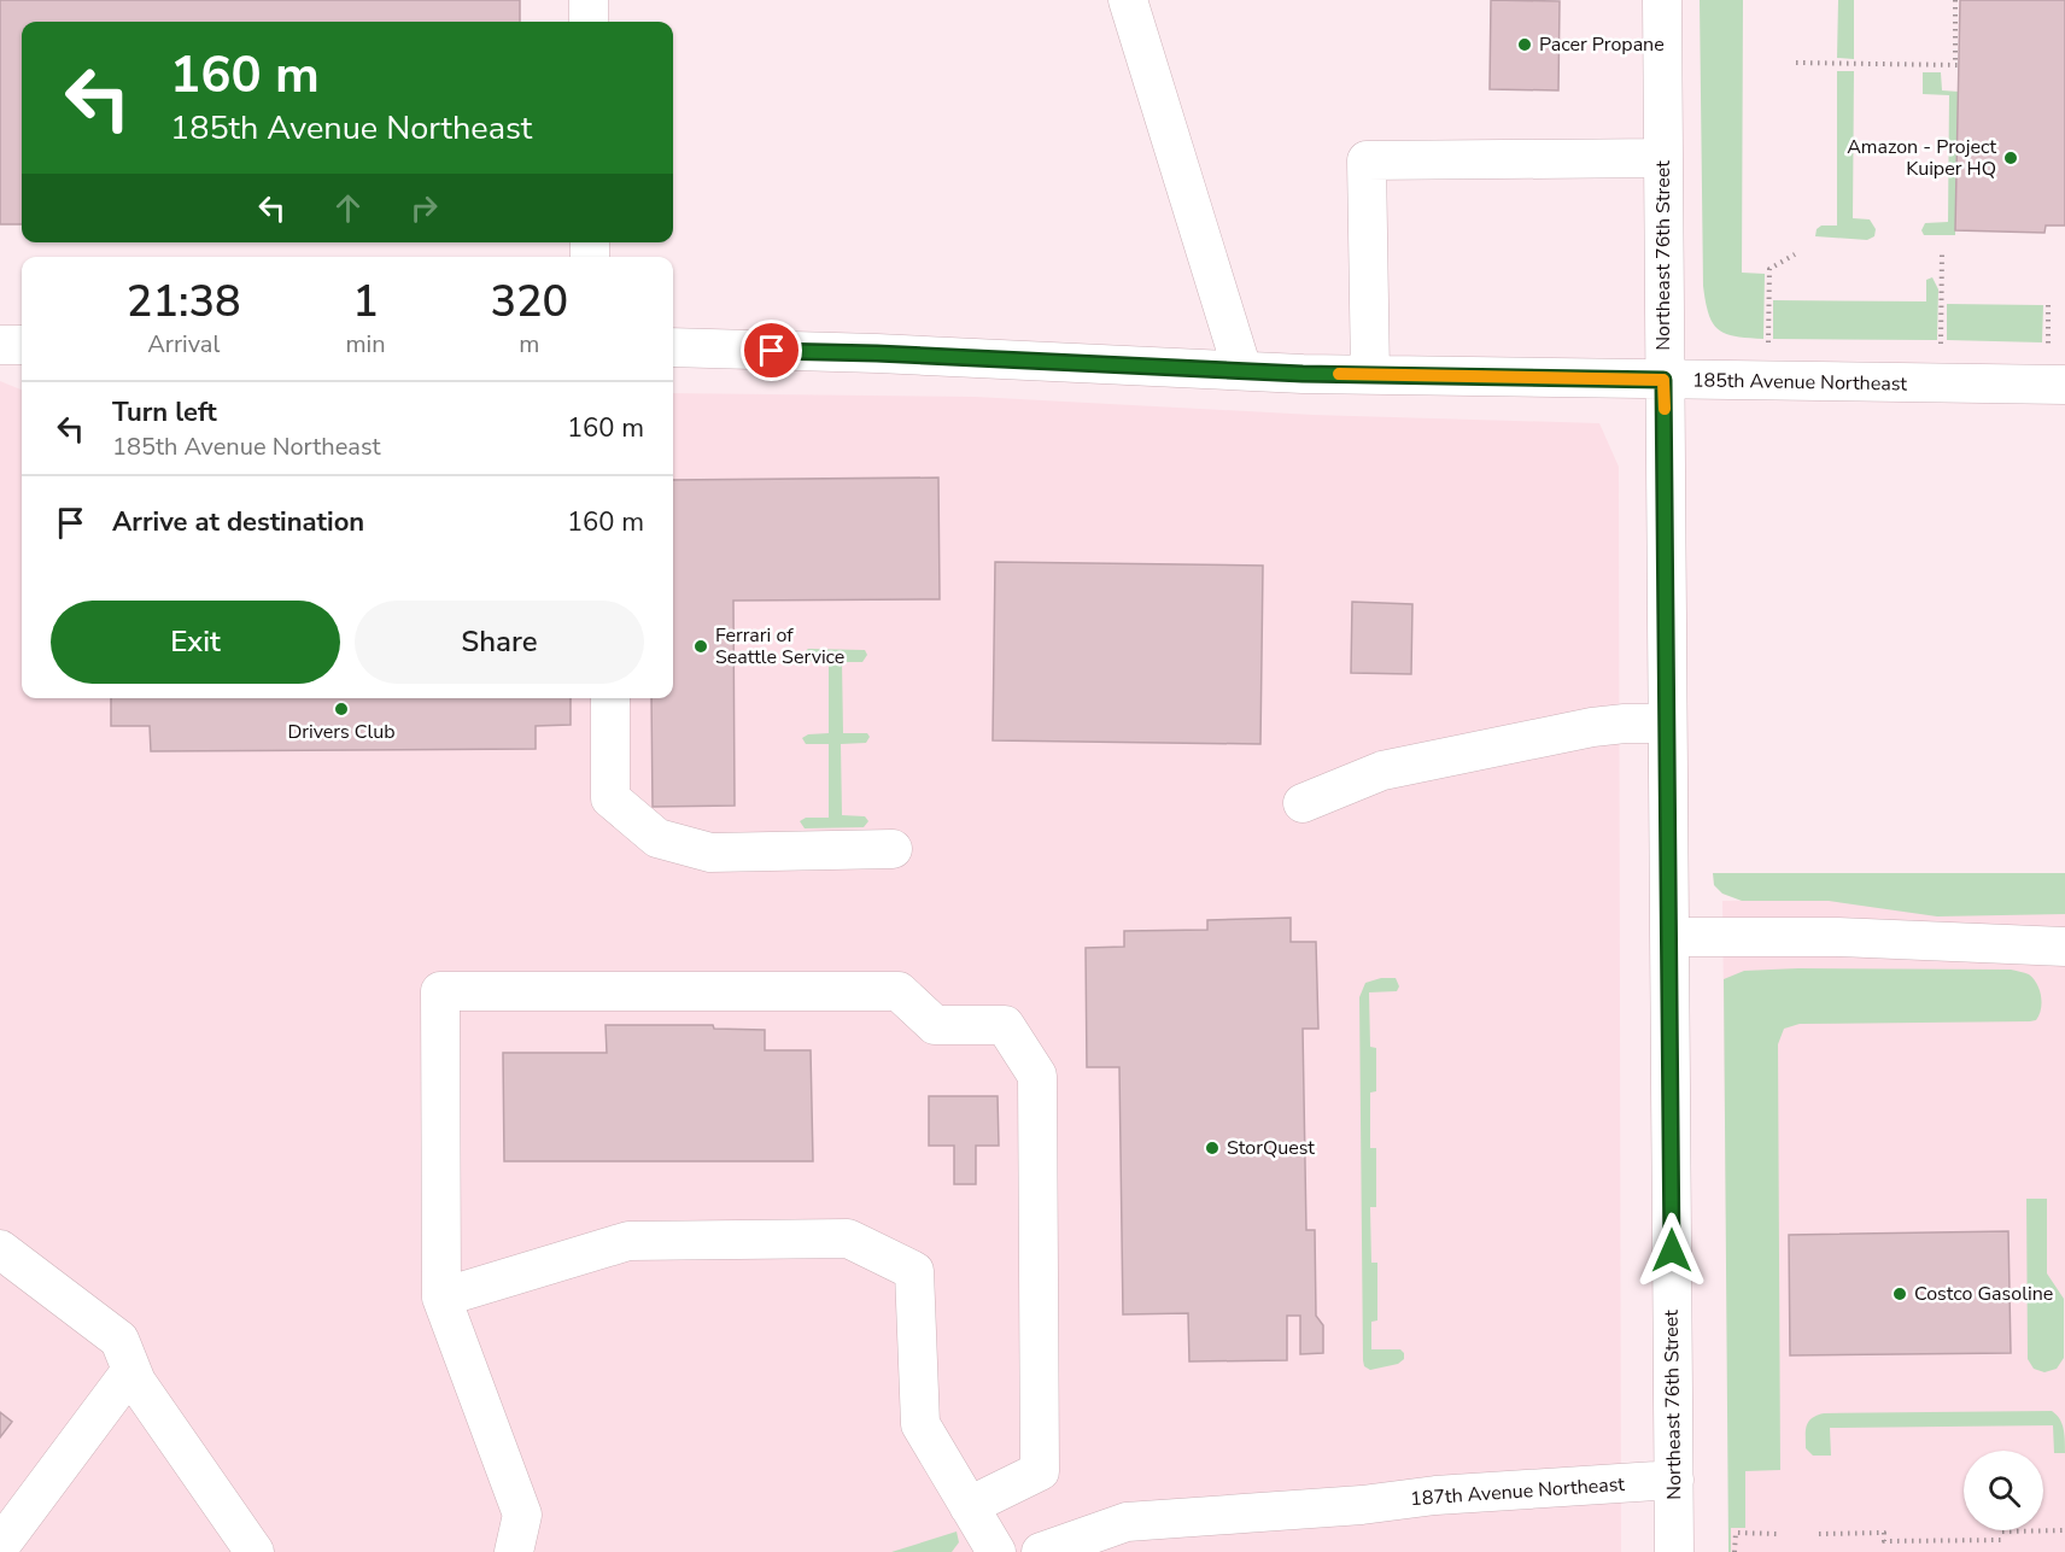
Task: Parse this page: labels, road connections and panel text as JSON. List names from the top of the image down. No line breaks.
{"streets":{"street":["Northeast 76th Street","185th Avenue Northeast","187th Avenue Northeast"]},"crossings":[["Northeast 76th Street","185th Avenue Northeast"],["Northeast 76th Street","187th Avenue Northeast"]],"places":["Pacer Propane","Amazon - Project Kuiper HQ","Ferrari of Seattle Service","Drivers Club","StorQuest","Costco Gasoline"],"page":{"turn":["160 m","185th Avenue Northeast"],"eta":["21:38","Arrival","1","min","320","m"],"list":[{"name":"Turn left","note":"185th Avenue Northeast","value":"160 m"},{"name":"Arrive at destination","value":"160 m"}],"buttons":["Exit","Share"]}}
